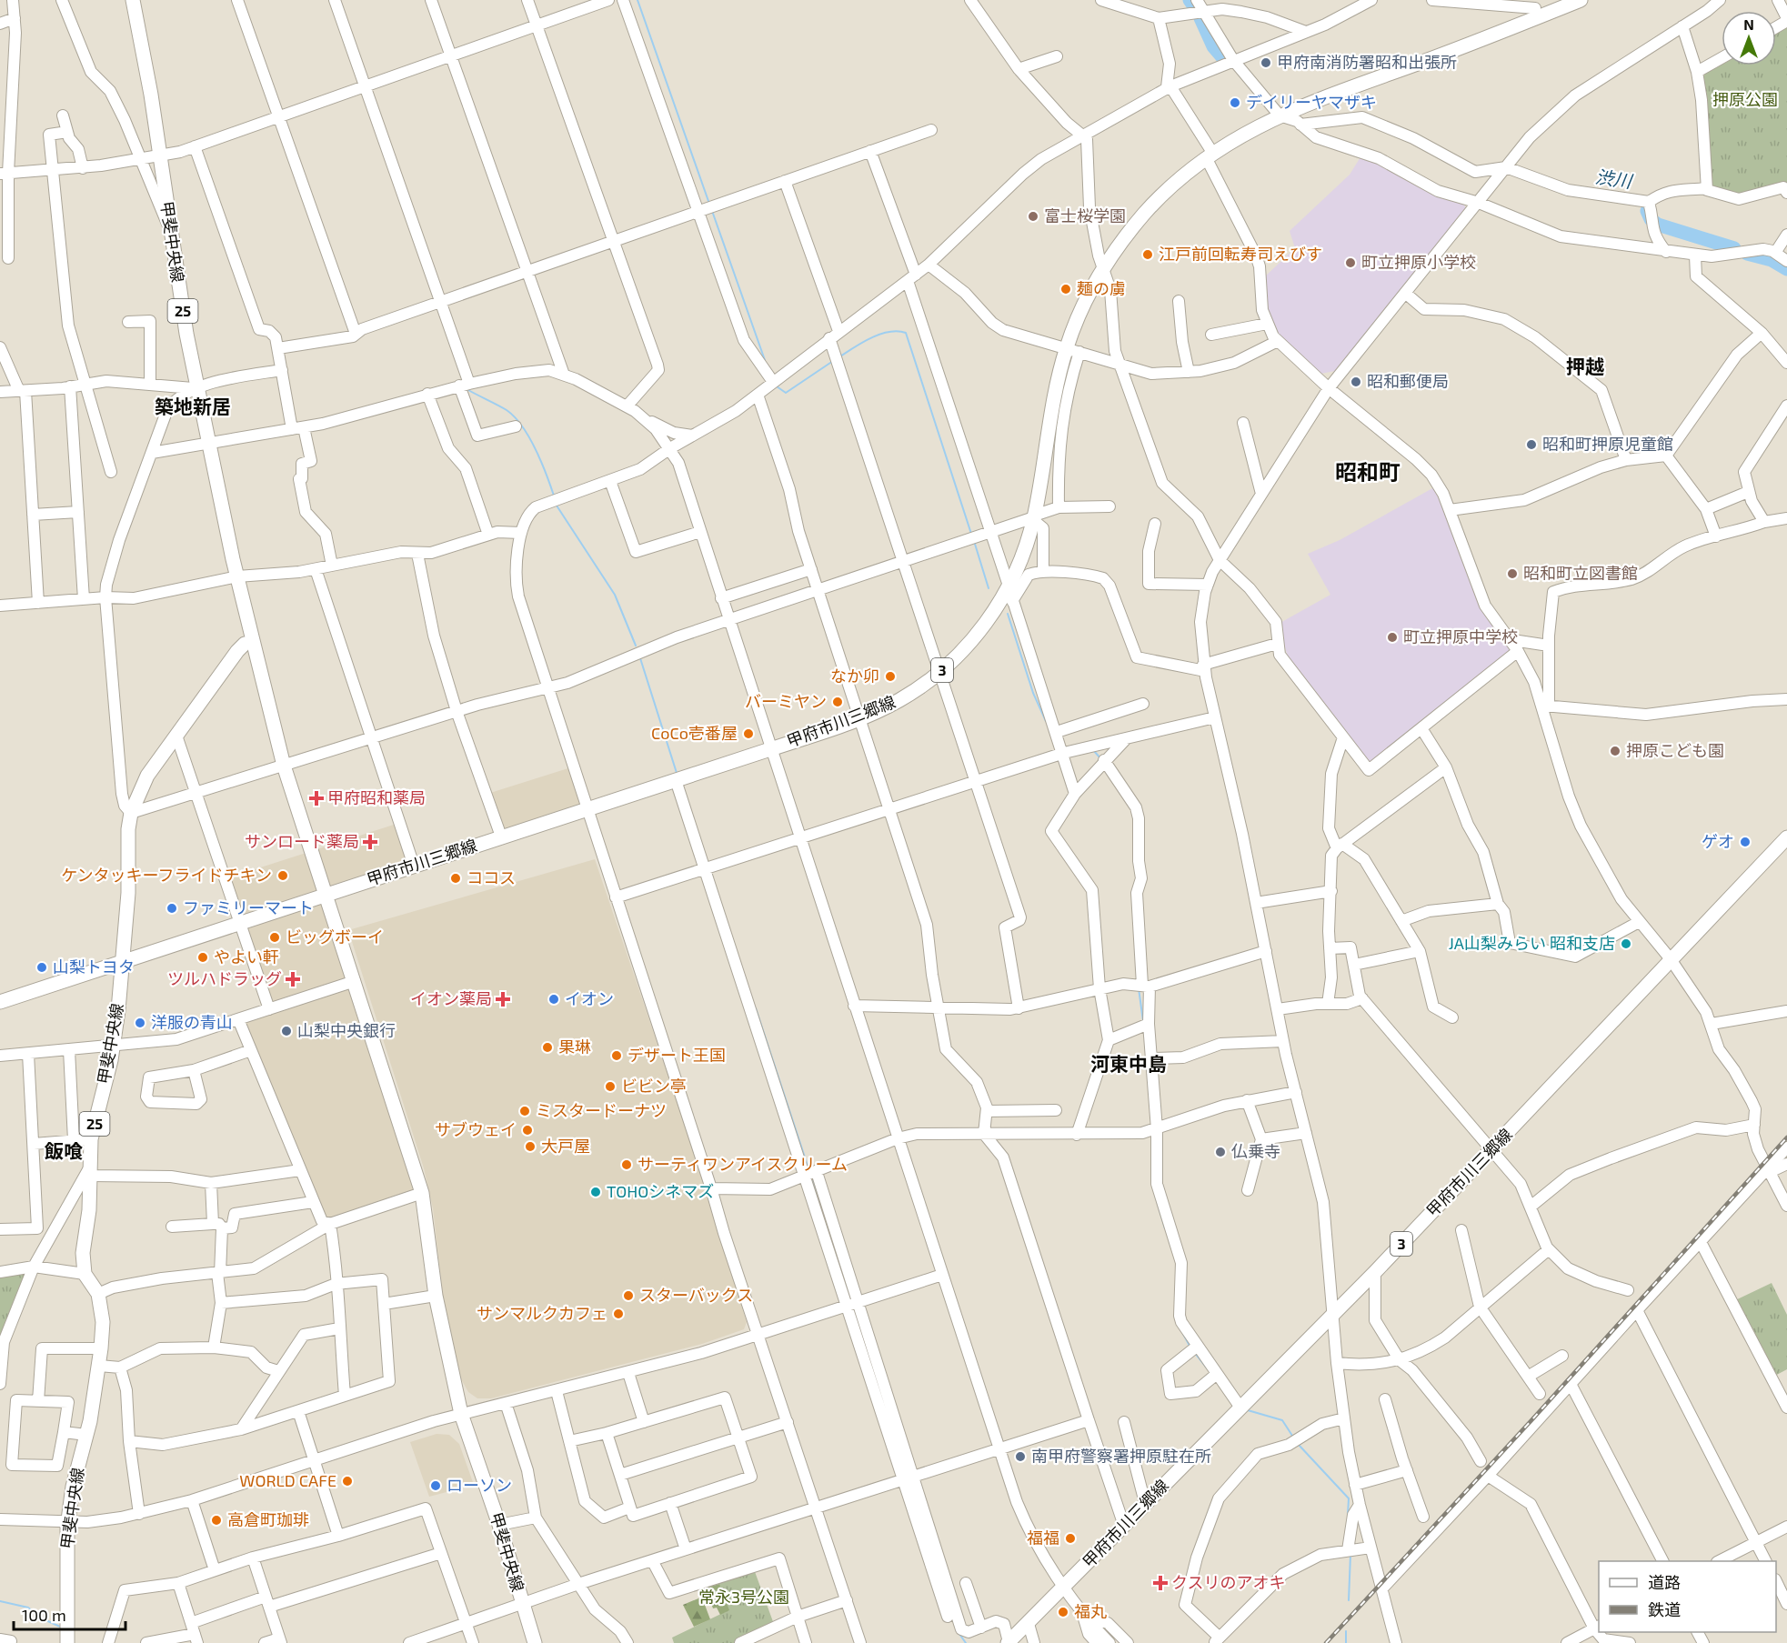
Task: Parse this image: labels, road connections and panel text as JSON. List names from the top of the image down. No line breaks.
{"streets":{"main road":["甲斐中央線","25","3","甲府市川三郷線"]},"crossings":[["甲斐中央線","甲府市川三郷線"]],"districts":["押越","築地新居","昭和町","河東中島","飯喰"],"water":["渋川"],"parks":["押原公園","常永3号公園"],"places":{"other":["甲府南消防署昭和出張所","デイリーヤマザキ","富士桜学園","江戸前回転寿司えびす","町立押原小学校","麺の虜","昭和郵便局","昭和町押原児童館","昭和町立図書館","町立押原中学校","なか卯","バーミヤン","CoCo壱番屋","押原こども園","ゲオ","ケンタッキーフライドチキン","ココス","ファミリーマート","ビッグボーイ","JA山梨みらい 昭和支店","やよい軒","山梨トヨタ","イオン","洋服の青山","山梨中央銀行","果琳","デザート王国","ビビン亭","ミスタードーナツ","サブウェイ","大戸屋","仏乗寺","サーティワンアイスクリーム","TOHOシネマズ","スターバックス","サンマルクカフェ","南甲府警察署押原駐在所","WORLD CAFE","ローソン","高倉町珈琲","福福","福丸"],"health":["甲府昭和薬局","サンロード薬局","ツルハドラッグ","イオン薬局","クスリのアオキ"]},"legend":["道路","鉄道"],"scale_bar":"100 m","north":"top"}
